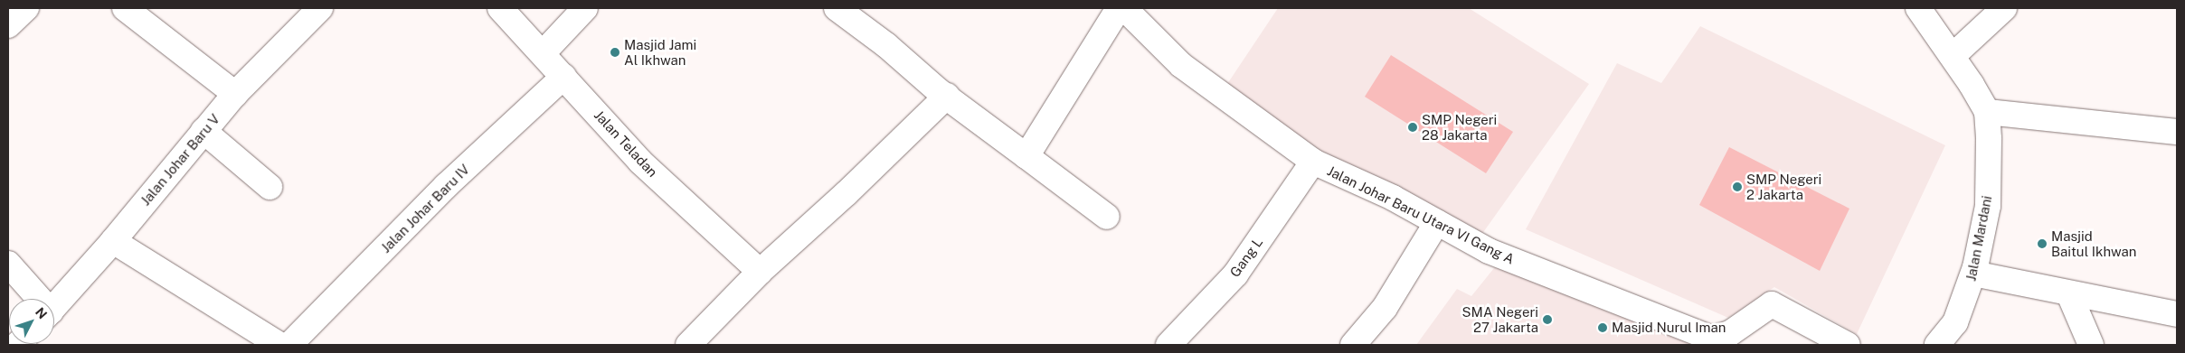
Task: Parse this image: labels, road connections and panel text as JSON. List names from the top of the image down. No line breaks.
{"streets":{"street":["Jalan Teladan","Jalan Johar Baru V","Jalan Johar Baru IV","Jalan Johar Baru Utara VI Gang A","Jalan Mardani","Gang L"]},"crossings":[["Jalan Teladan","Jalan Johar Baru IV"],["Jalan Johar Baru Utara VI Gang A","Gang L"]],"places":["Masjid Jami Al Ikhwan","SMP Negeri 28 Jakarta","SMP Negeri 2 Jakarta","Masjid Baitul Ikhwan","SMA Negeri 27 Jakarta","Masjid Nurul Iman"],"north":"top right"}
